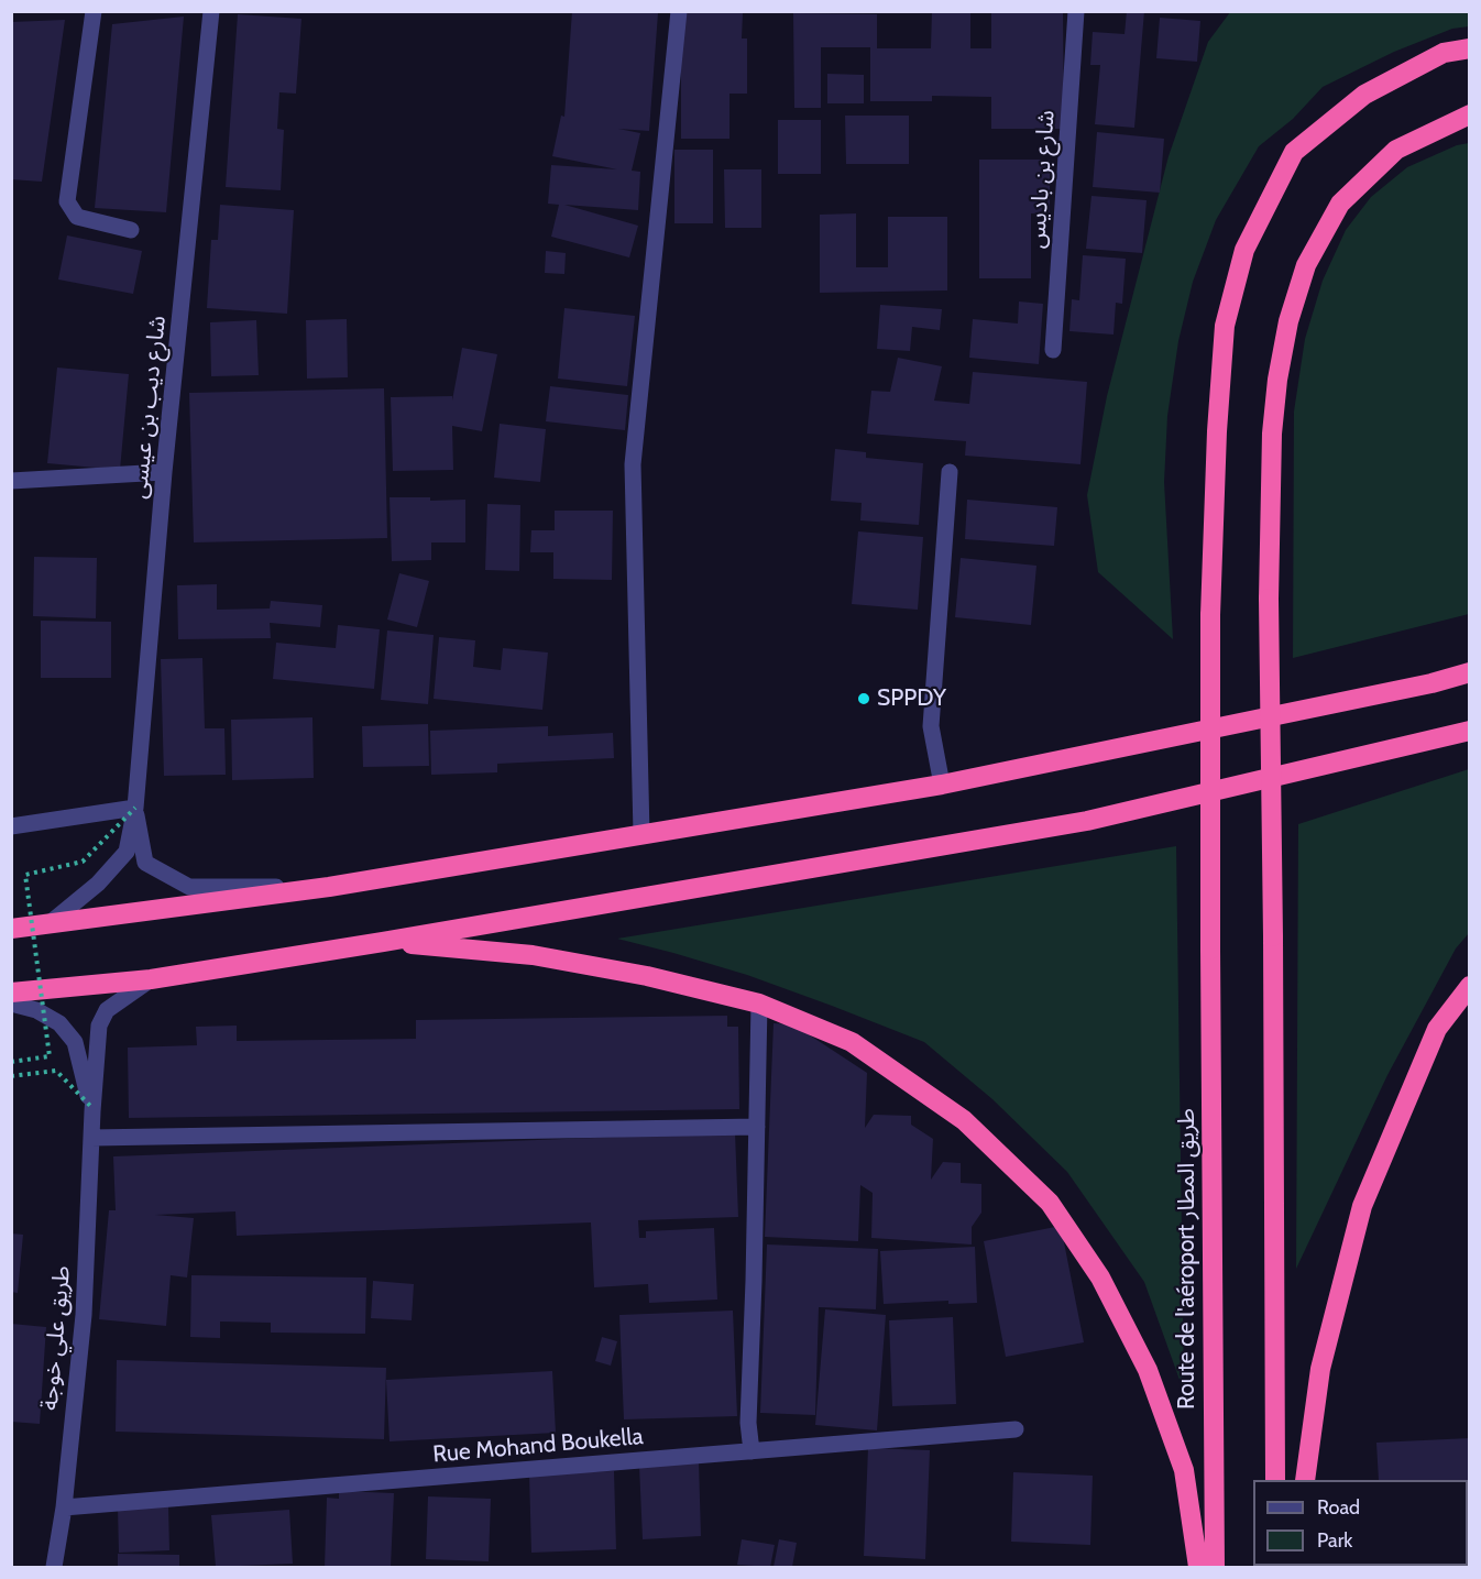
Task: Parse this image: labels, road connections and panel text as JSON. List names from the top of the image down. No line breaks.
{"streets":{"highway":["Route de l'aéroport طريق المطار"],"street":["شارع بن باديس","شارع ديب بن عيسى","طريق علي خوجة","Rue Mohand Boukella"]},"crossings":[["طريق علي خوجة","Rue Mohand Boukella"]],"places":["SPPDY"],"legend":["Road","Park"]}
